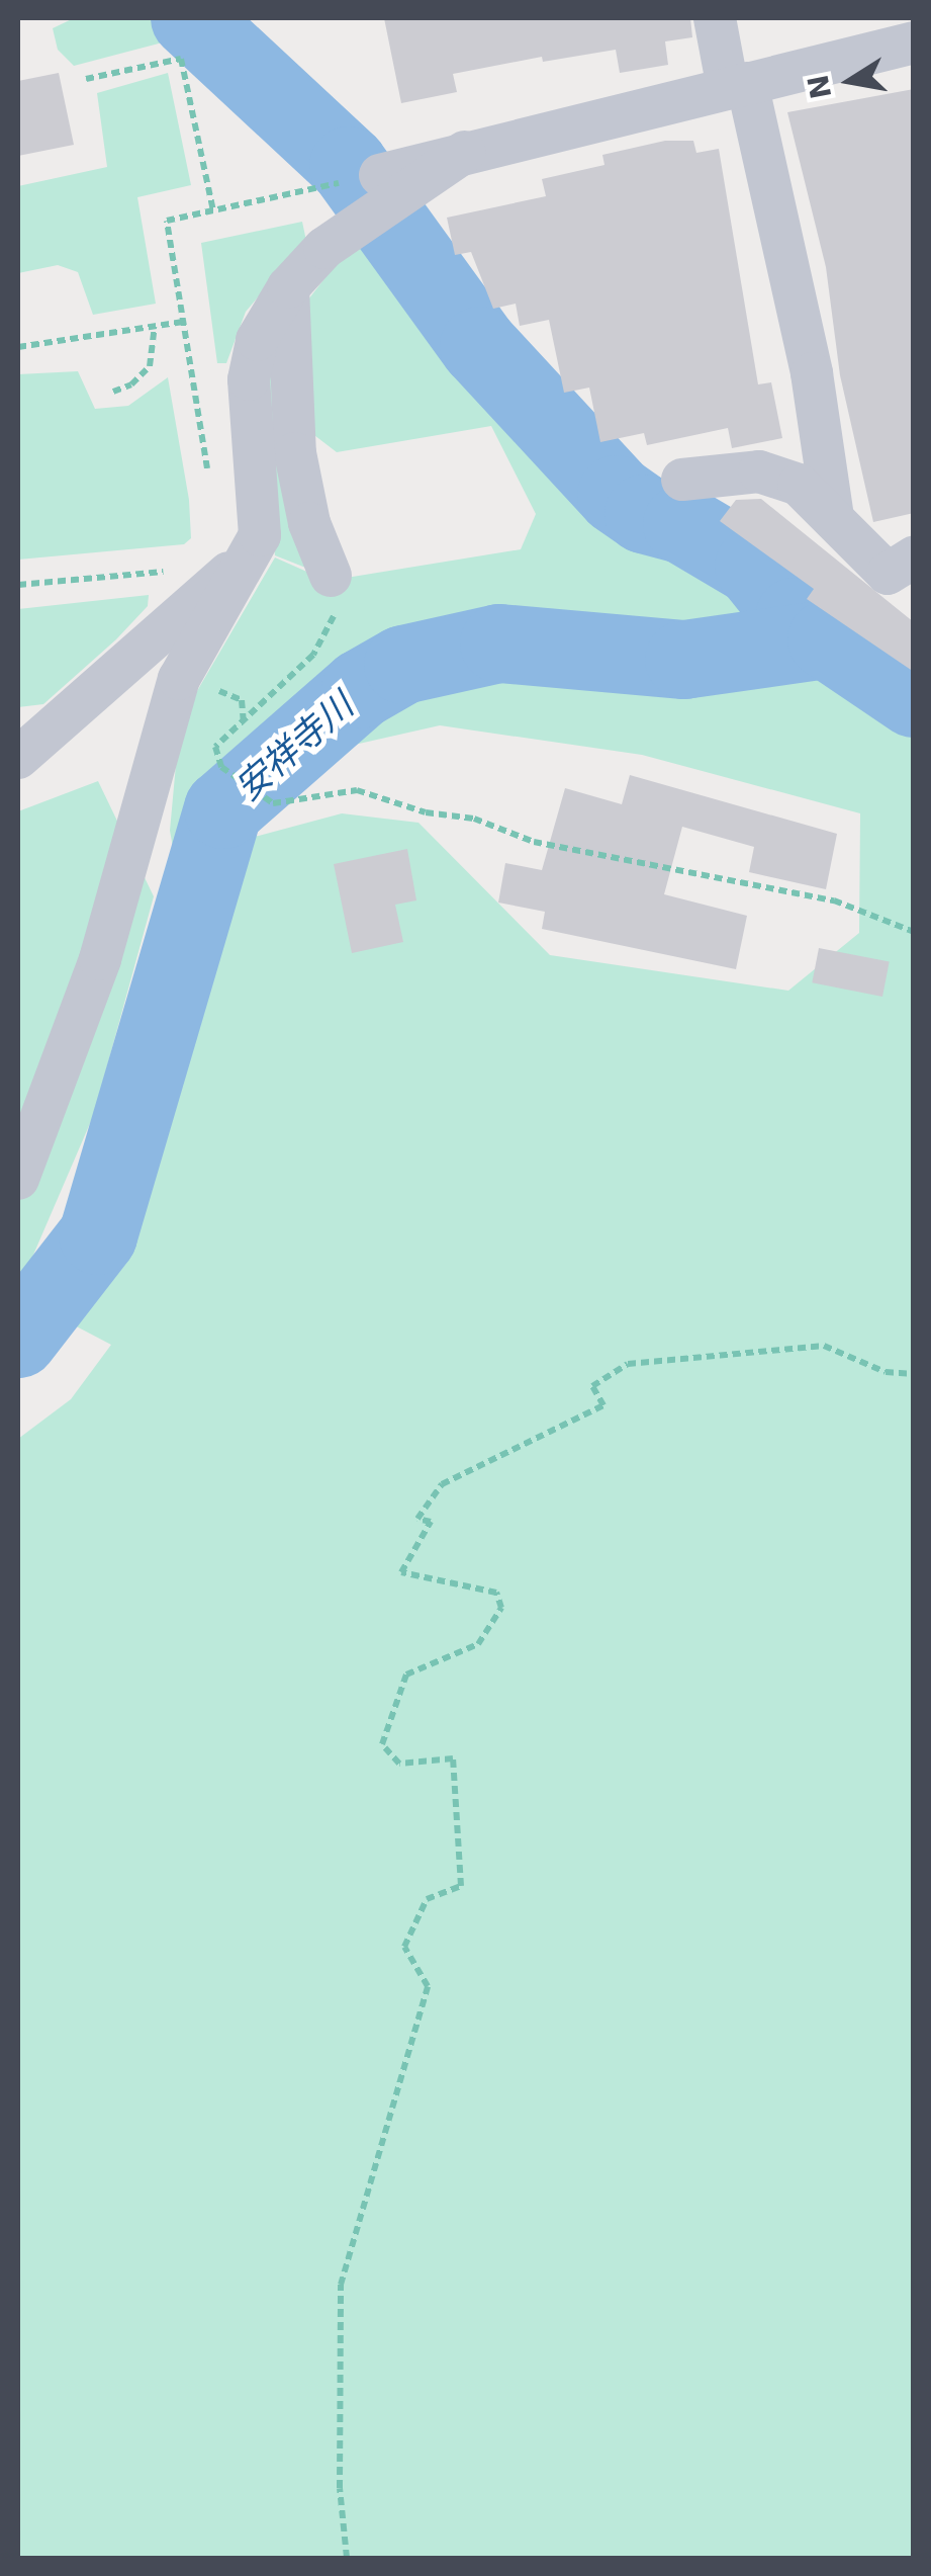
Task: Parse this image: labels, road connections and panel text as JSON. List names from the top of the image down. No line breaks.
{"water":["安祥寺川"],"north":"left"}
